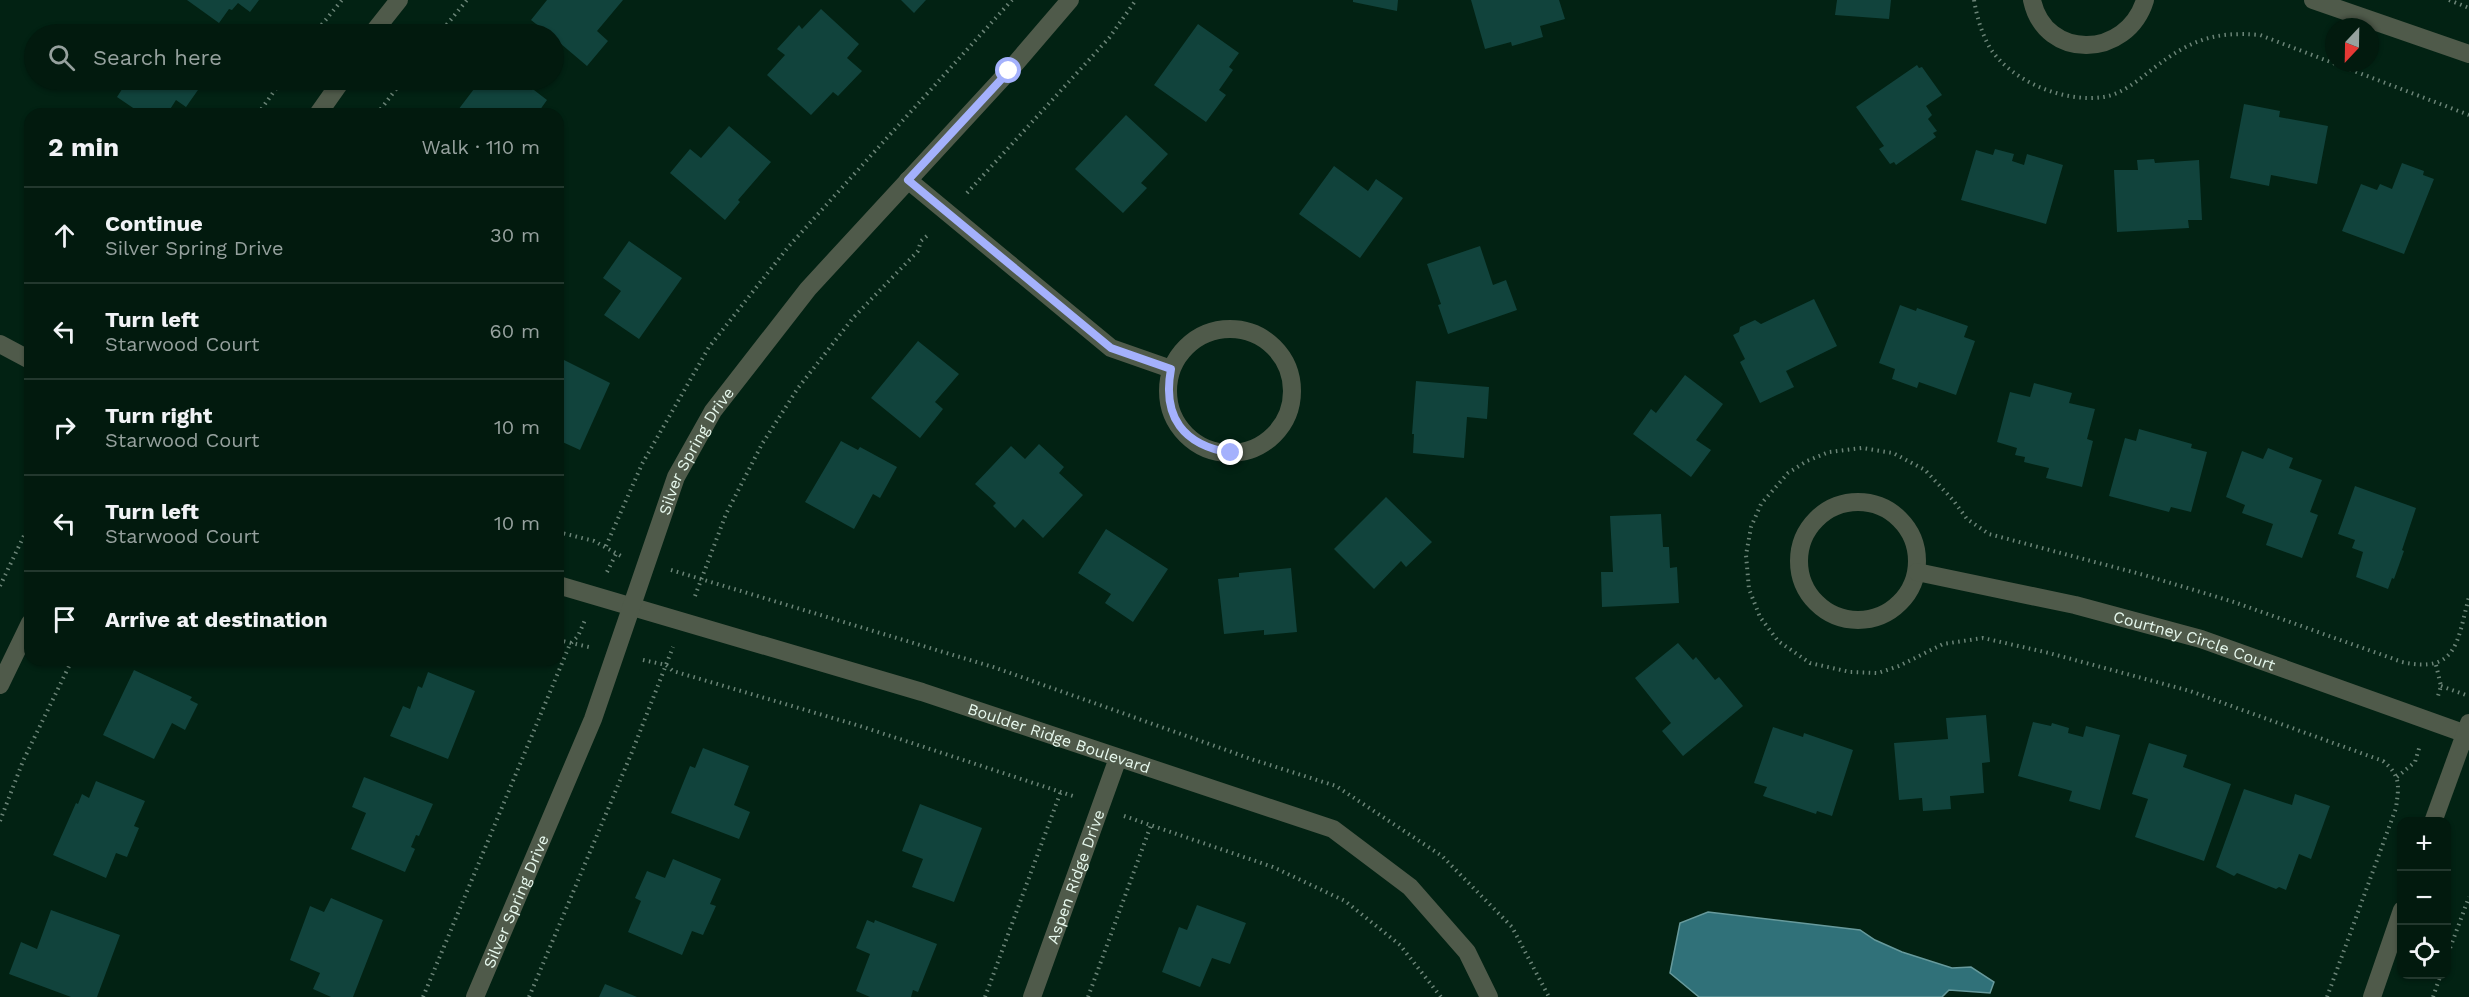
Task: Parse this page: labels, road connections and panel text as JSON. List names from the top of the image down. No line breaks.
{"streets":{"street":["Silver Spring Drive","Courtney Circle Court","Boulder Ridge Boulevard","Aspen Ridge Drive"]},"crossings":[["Silver Spring Drive","Boulder Ridge Boulevard"],["Boulder Ridge Boulevard","Aspen Ridge Drive"]],"north":"bottom","page":{"search":"Search here","heading":["2 min","Walk · 110 m"],"list":[["Continue","Silver Spring Drive","30 m"],["Turn left","Starwood Court","60 m"],["Turn right","Starwood Court","10 m"],["Turn left","Starwood Court","10 m"],"Arrive at destination"],"map_buttons":["+","−"]}}
